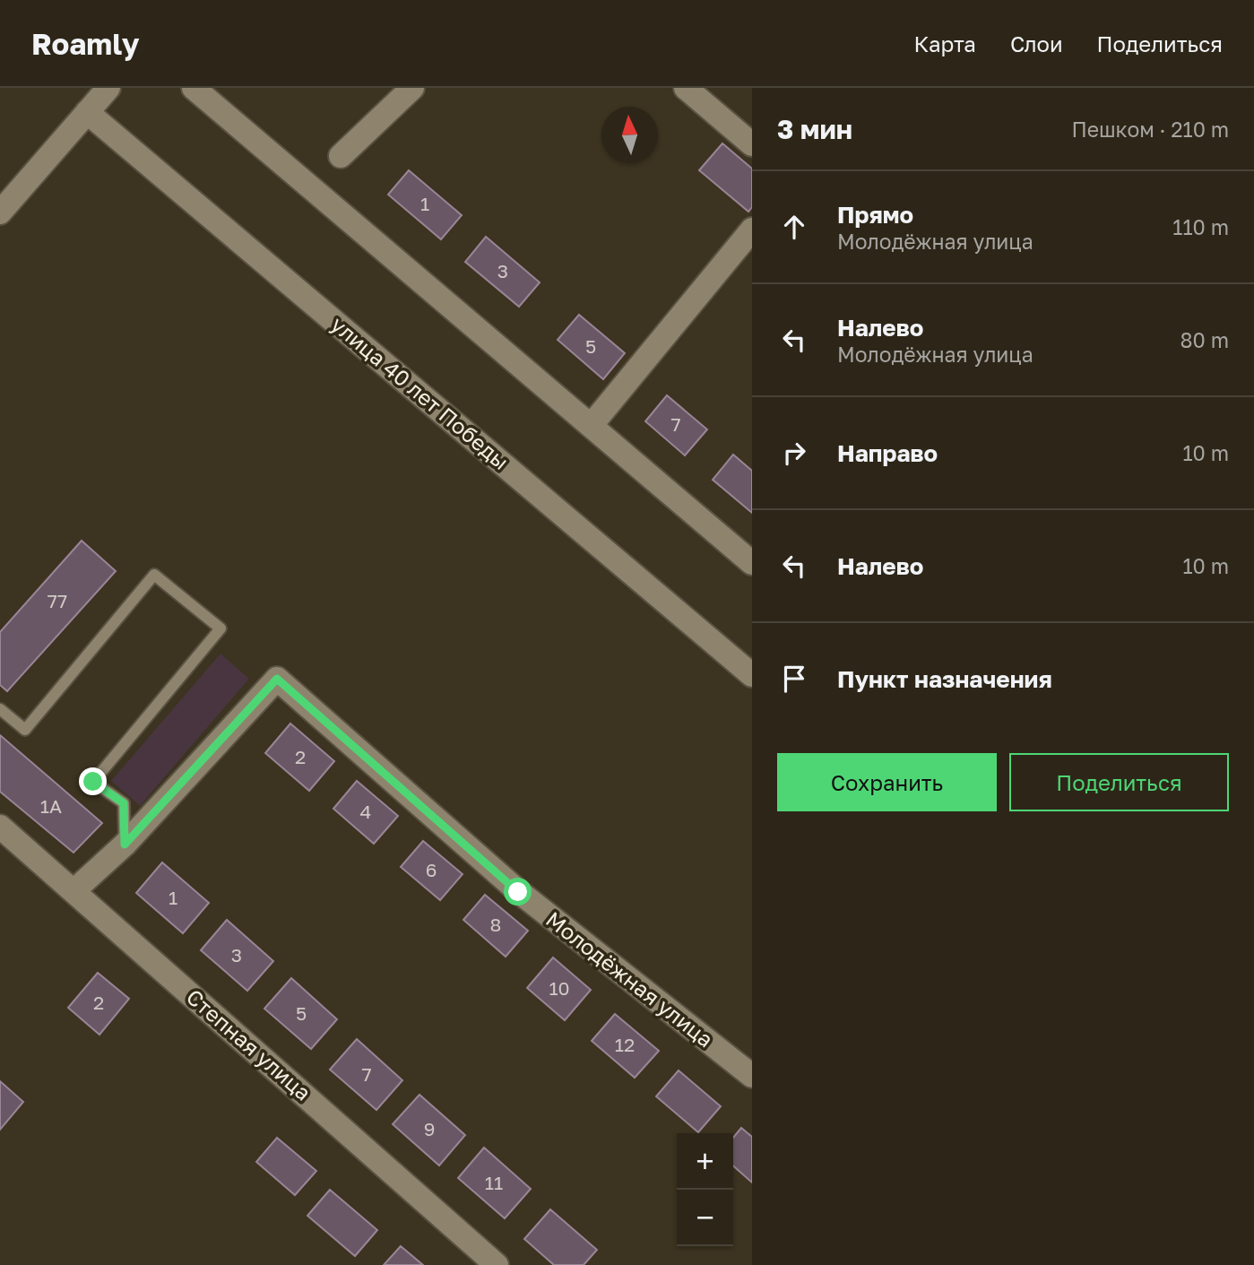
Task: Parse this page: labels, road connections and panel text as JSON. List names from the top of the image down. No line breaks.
{"streets":{"street":["улица 40 лет Победы","Молодёжная улица","Степная улица"]},"crossings":[["Молодёжная улица","Степная улица"]],"house_numbers":["1","3","5","7","77","2","1А","4","6","1","8","3","10","2","5","12","7","9","11"],"north":"top","page":{"header":"Roamly","nav":["Карта","Слои","Поделиться"],"heading":["3 мин","Пешком · 210 m"],"list":[["Прямо","Молодёжная улица","110 m"],["Налево","Молодёжная улица","80 m"],["Направо","10 m"],["Налево","10 m"],"Пункт назначения"],"buttons":["Сохранить","Поделиться"],"map_buttons":["+","−"]}}
